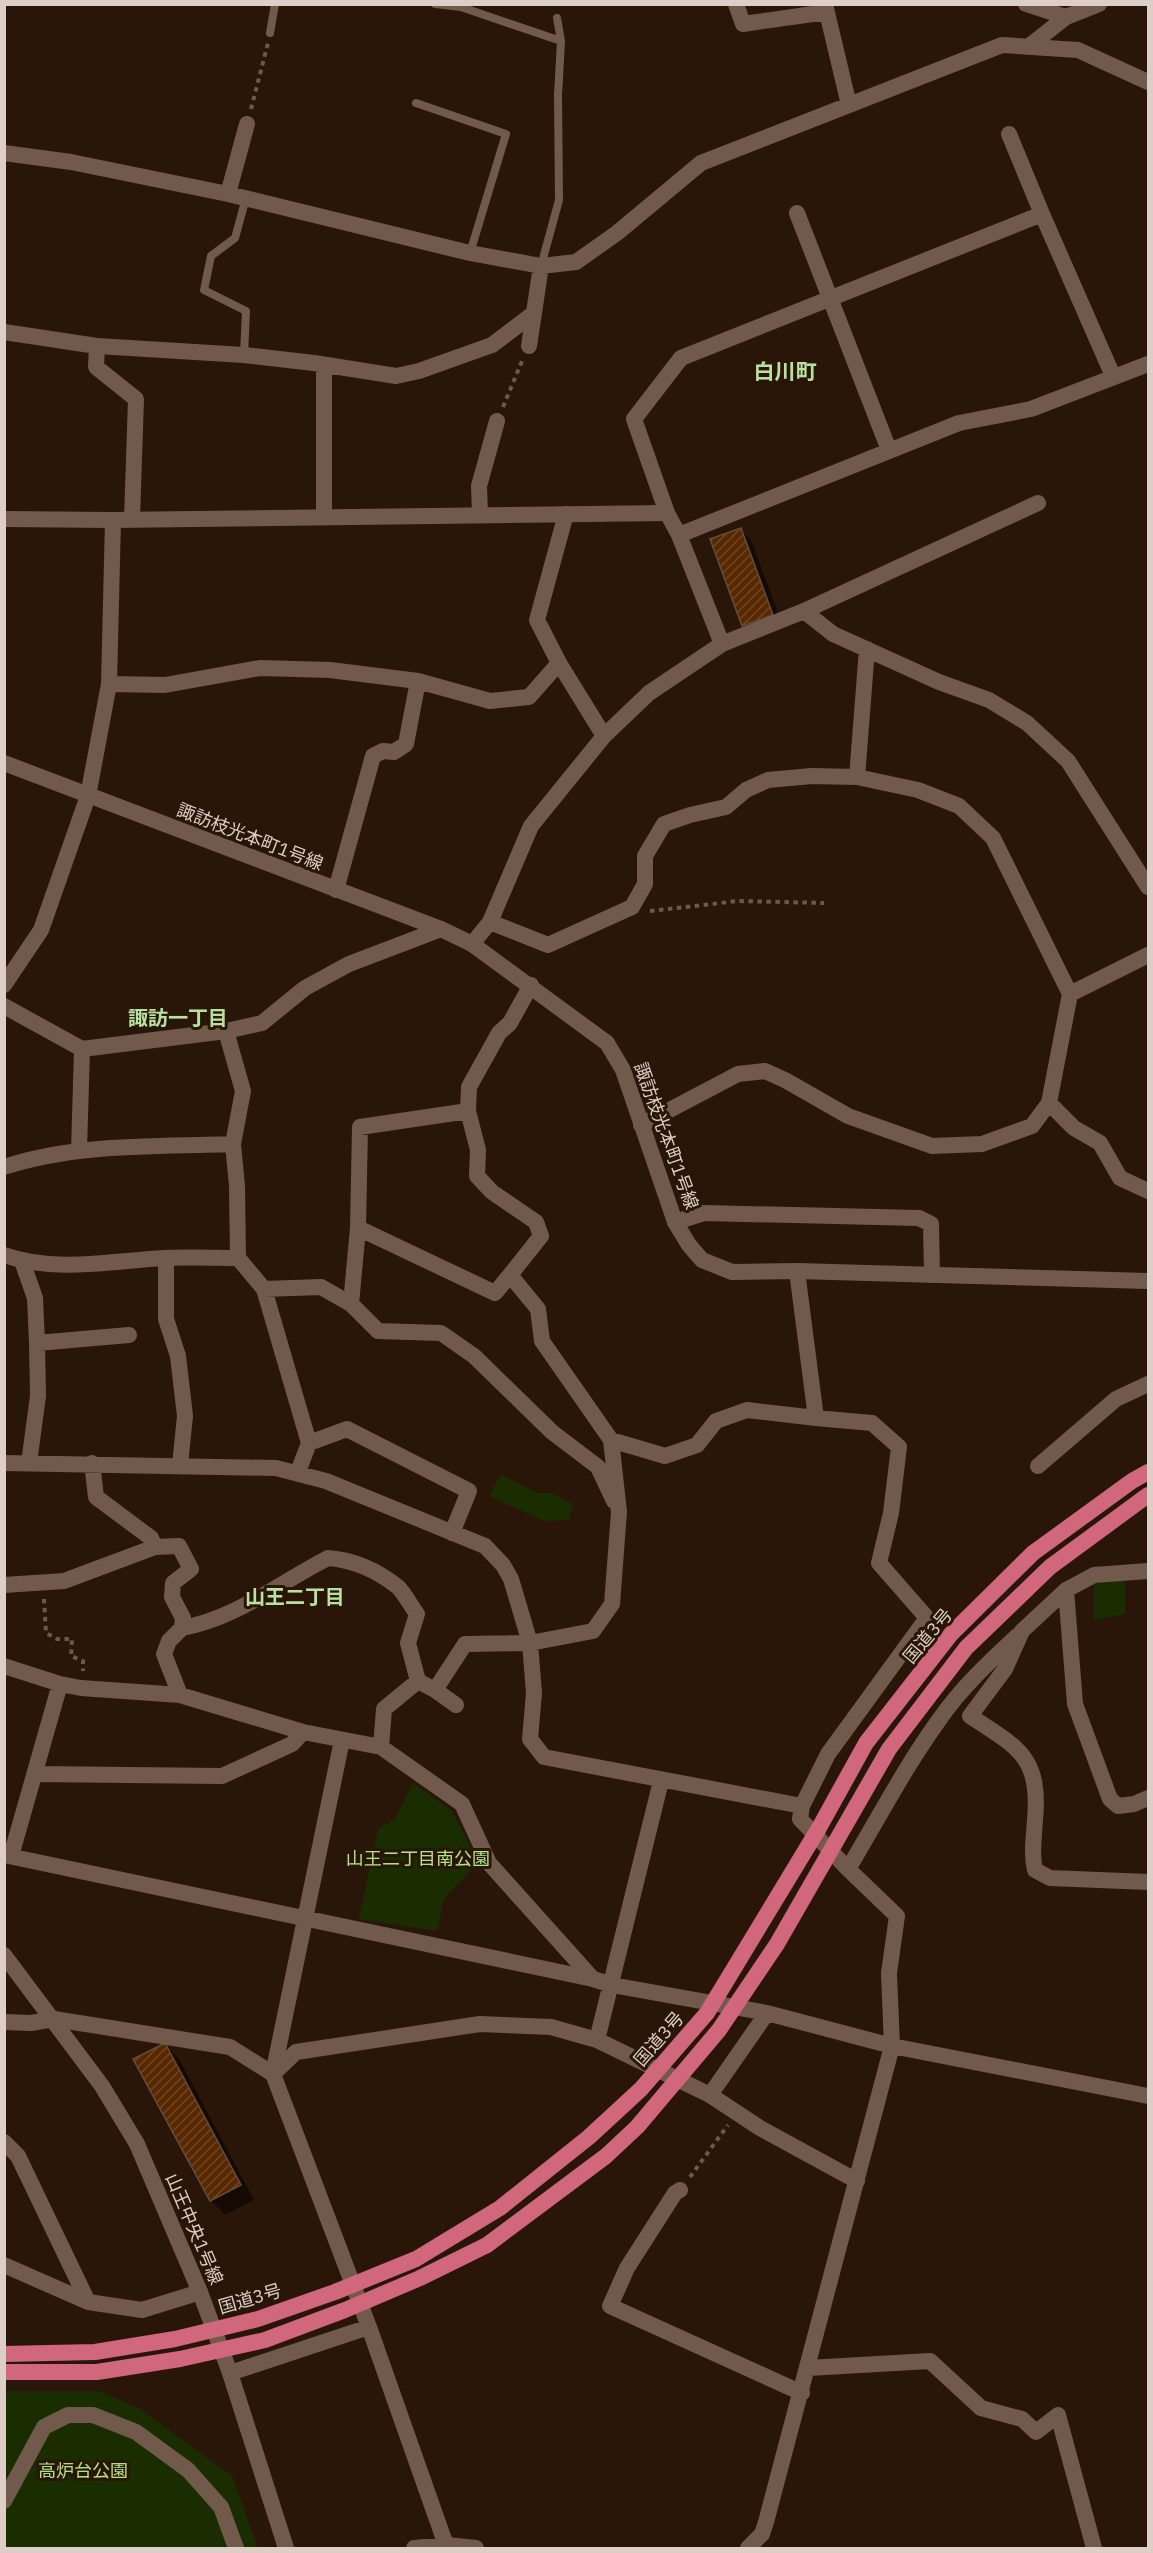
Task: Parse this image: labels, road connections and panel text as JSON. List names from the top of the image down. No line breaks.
{"streets":{"highway":["国道3号"],"street":["諏訪枝光本町1号線","山王中央1号線"]},"districts":["白川町","諏訪一丁目","山王二丁目"],"parks":["山王二丁目南公園","高炉台公園"]}
